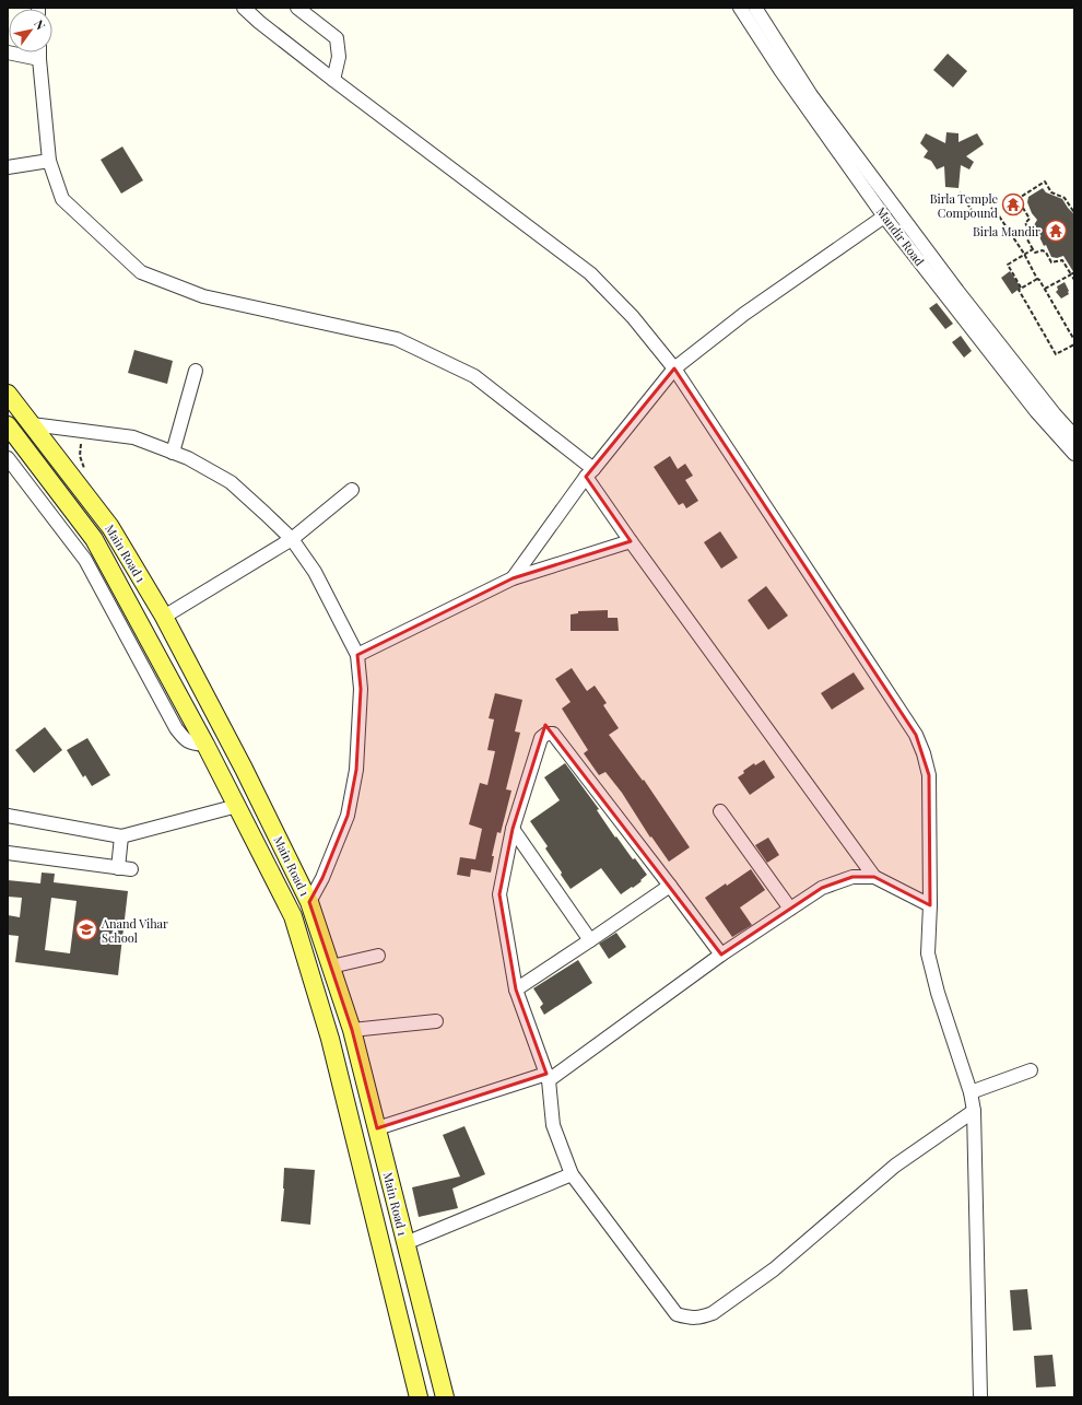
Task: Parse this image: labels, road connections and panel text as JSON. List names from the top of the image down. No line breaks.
{"streets":{"main road":["Main Road 1"],"street":["Mandir Road"]},"places":{"temple":["Birla Temple Compound","Birla Mandir"],"school or university":["Anand Vihar School"]},"north":"top right"}
